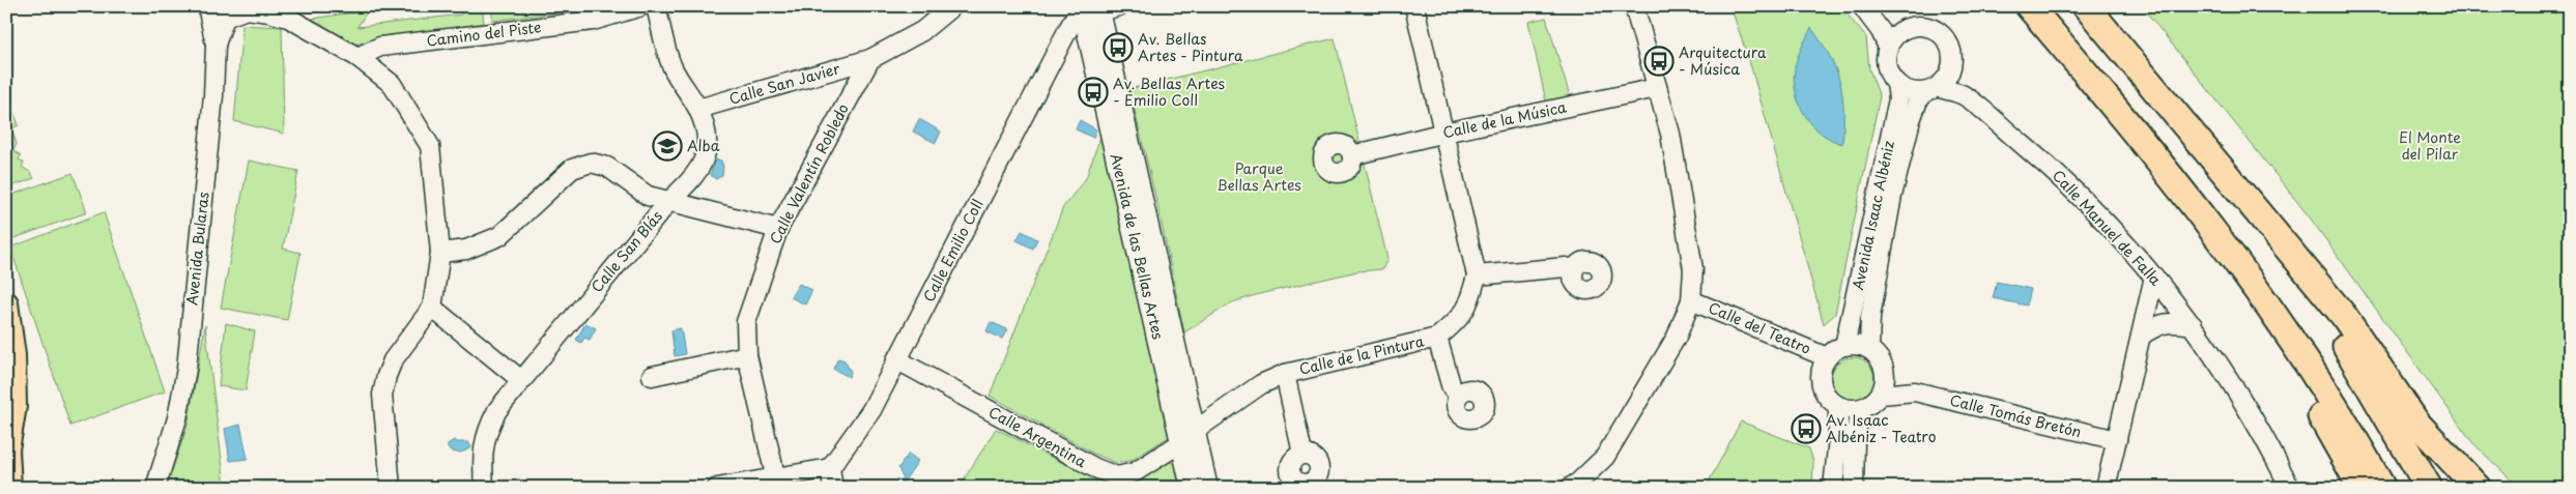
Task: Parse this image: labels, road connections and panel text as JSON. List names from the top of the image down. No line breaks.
{"streets":{"street":["Camino del Piste","Calle San Javier","Calle de la Música","Calle Valentín Robledo","Avenida Isaac Albéniz","Calle Manuel de Falla","Avenida de las Bellas Artes","Avenida Bularas","Calle Emilio Coll","Calle San Blás","Calle del Teatro","Calle de la Pintura","Calle Tomás Bretón","Calle Argentina"]},"crossings":[["Calle San Javier","Calle Valentín Robledo"],["Calle San Javier","Calle San Blás"],["Calle de la Música","Calle de la Pintura"],["Avenida Isaac Albéniz","Calle Manuel de Falla"],["Avenida Isaac Albéniz","Calle del Teatro"],["Avenida Isaac Albéniz","Calle Tomás Bretón"],["Avenida de las Bellas Artes","Calle Emilio Coll"],["Avenida de las Bellas Artes","Calle de la Pintura"],["Avenida de las Bellas Artes","Calle Argentina"],["Calle Emilio Coll","Calle Argentina"],["Calle del Teatro","Calle Tomás Bretón"],["Calle de la Pintura","Calle Argentina"]],"parks":["El Monte del Pilar","Parque Bellas Artes"],"places":{"bus stop":["Av. Bellas Artes - Pintura","Arquitectura - Música","Av. Bellas Artes - Emilio Coll","Av. Isaac Albéniz - Teatro"],"school or university":["Alba"]}}
